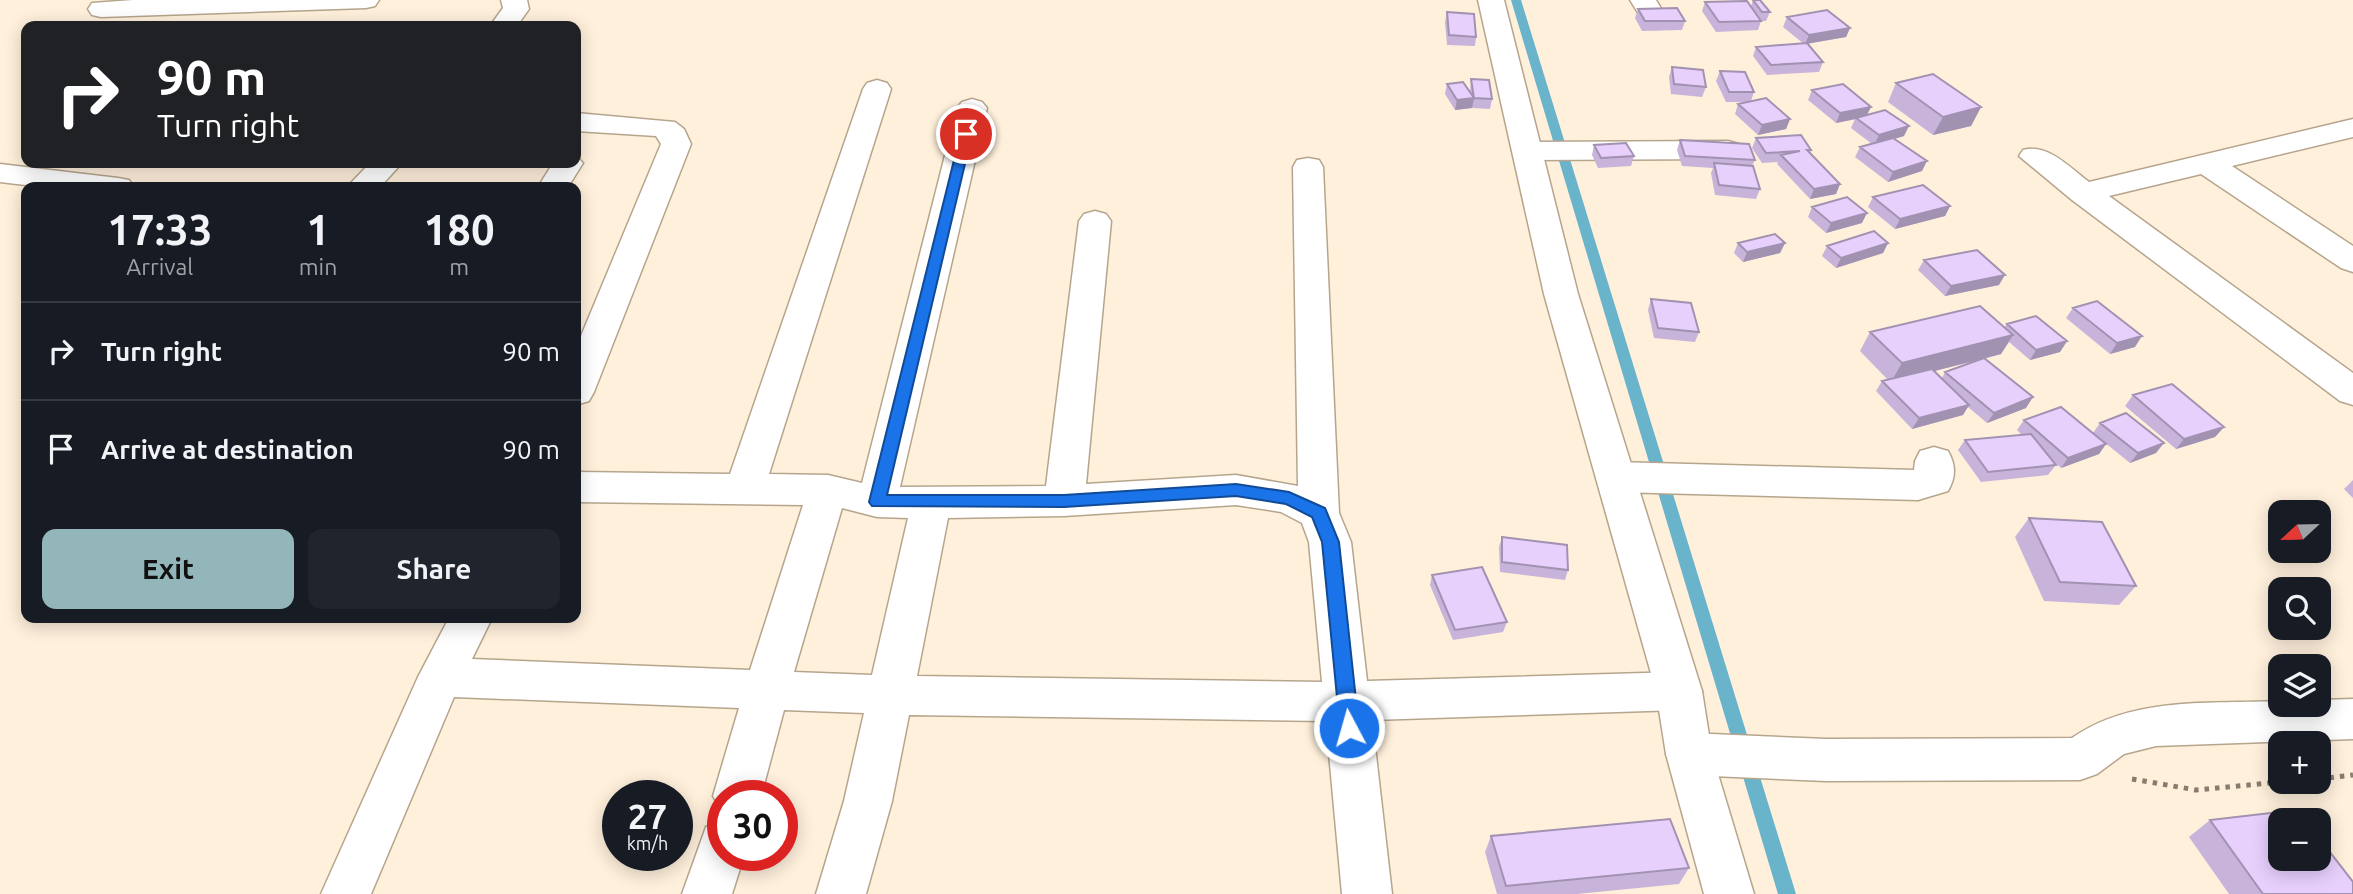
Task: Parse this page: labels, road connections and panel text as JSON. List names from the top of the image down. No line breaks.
{"north":"left","page":{"turn":["90 m","Turn right"],"eta":["17:33","Arrival","1","min","180","m"],"list":[{"name":"Turn right","value":"90 m"},{"name":"Arrive at destination","value":"90 m"}],"map_buttons":["+","−"],"buttons":["Exit","Share"],"speed":"27 km/h","limit":"30"}}
